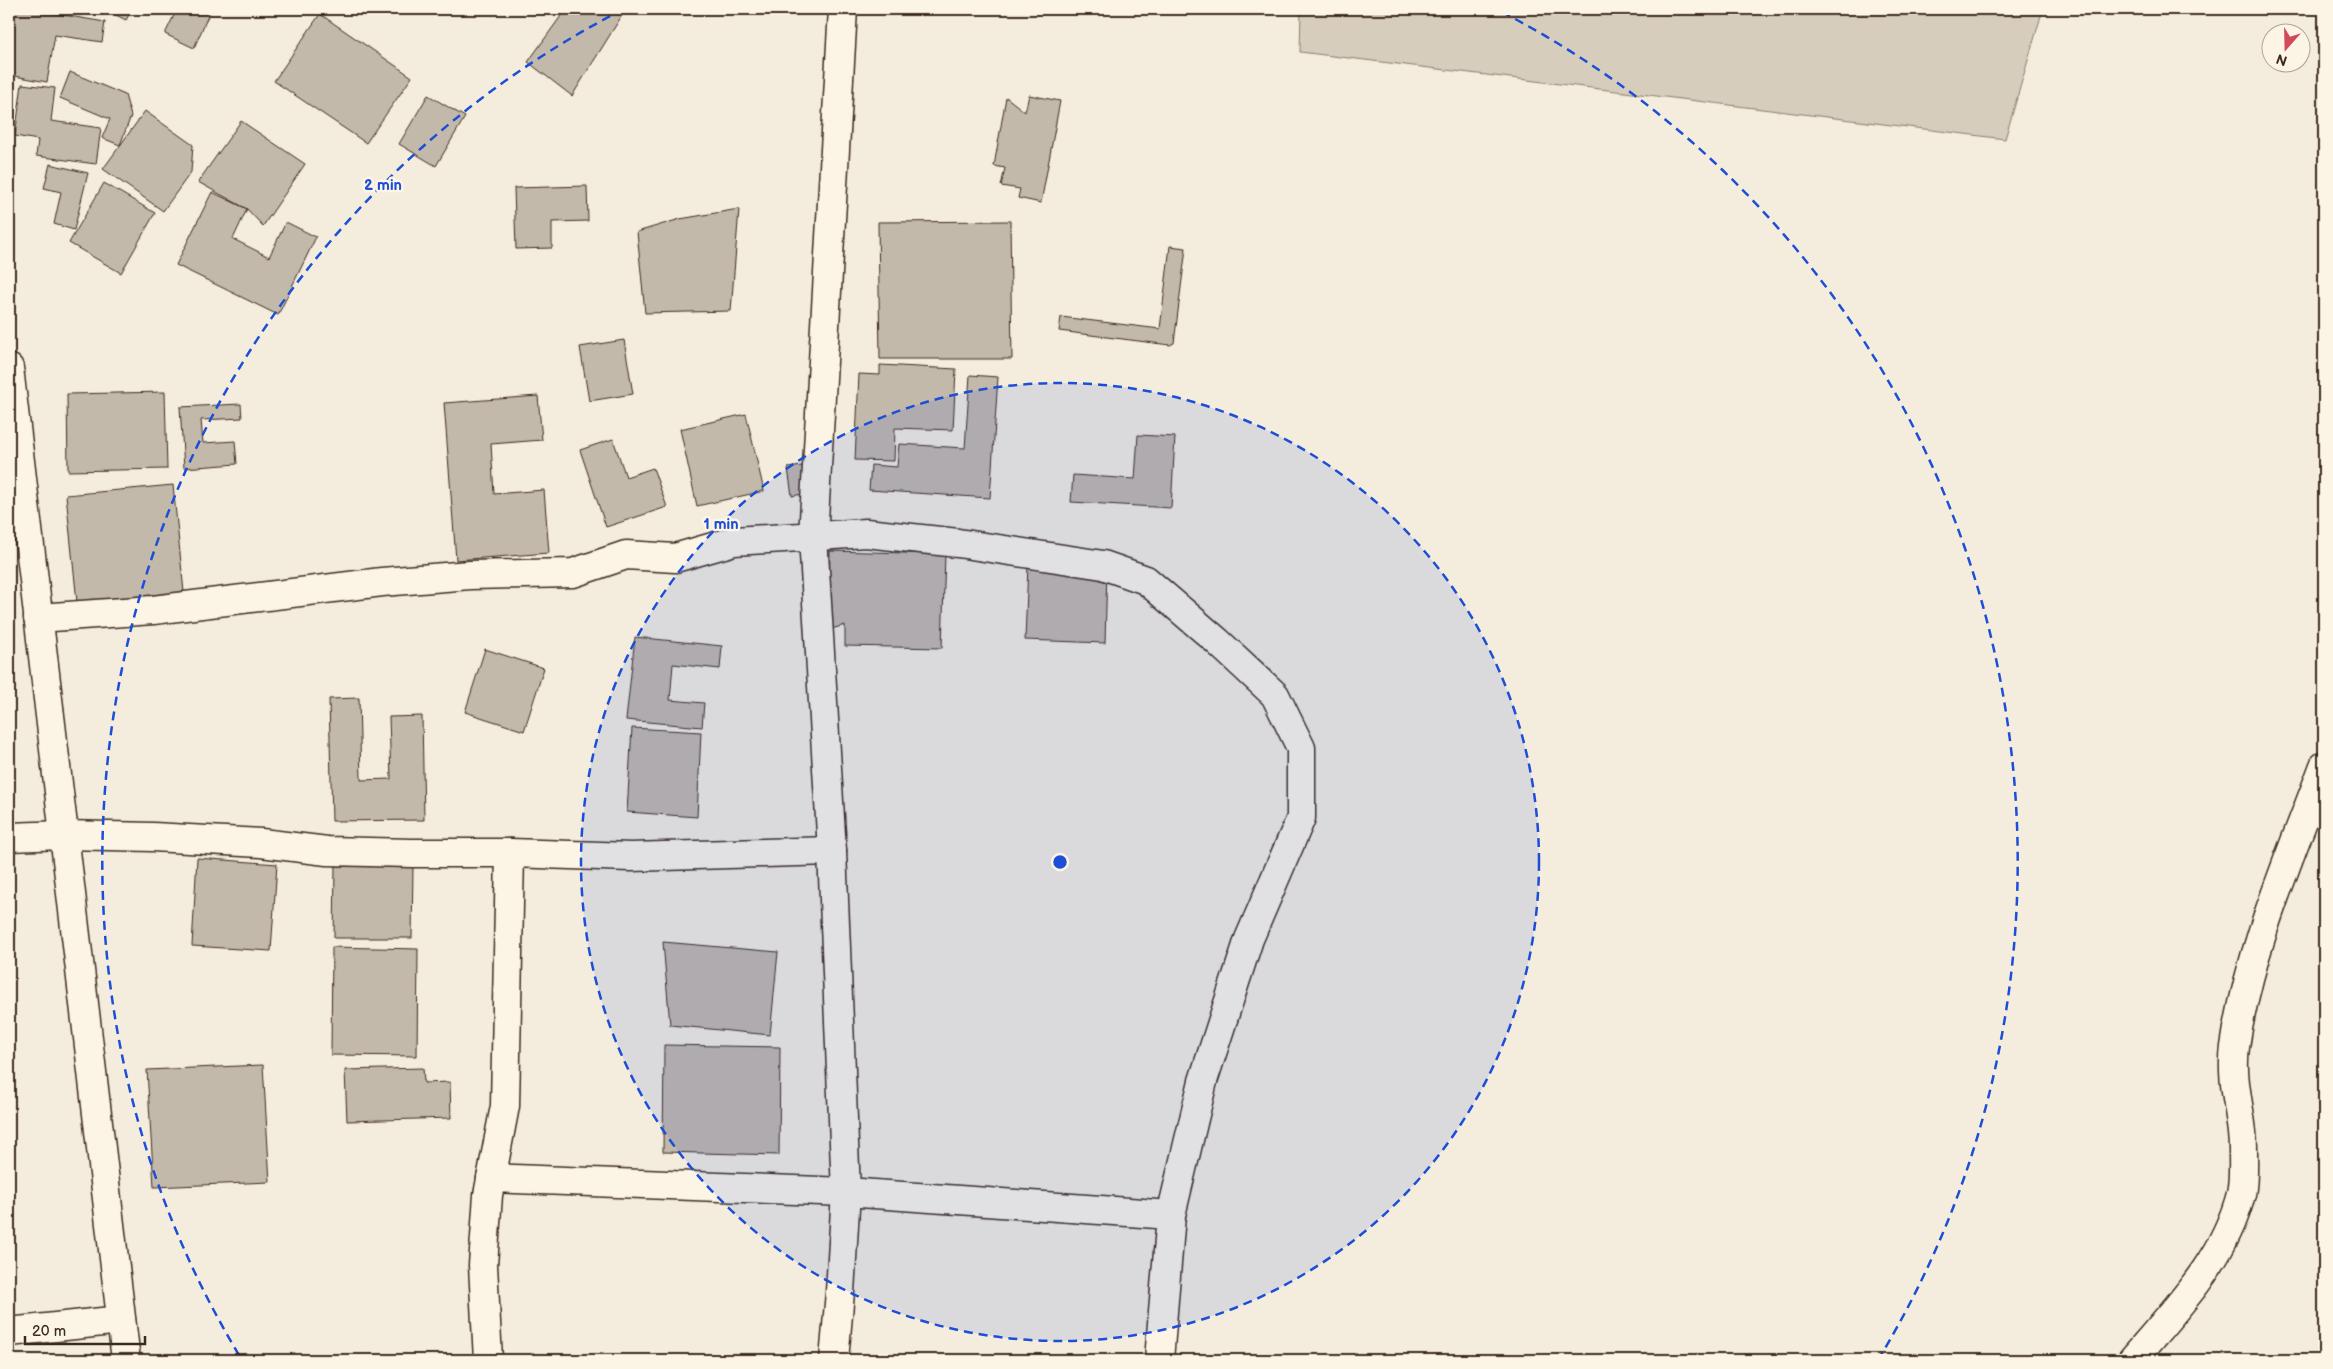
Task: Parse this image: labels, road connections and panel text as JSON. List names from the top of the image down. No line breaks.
{"scale_bar":"20 m","north":"bottom","rings":["2 min","1 min"]}
